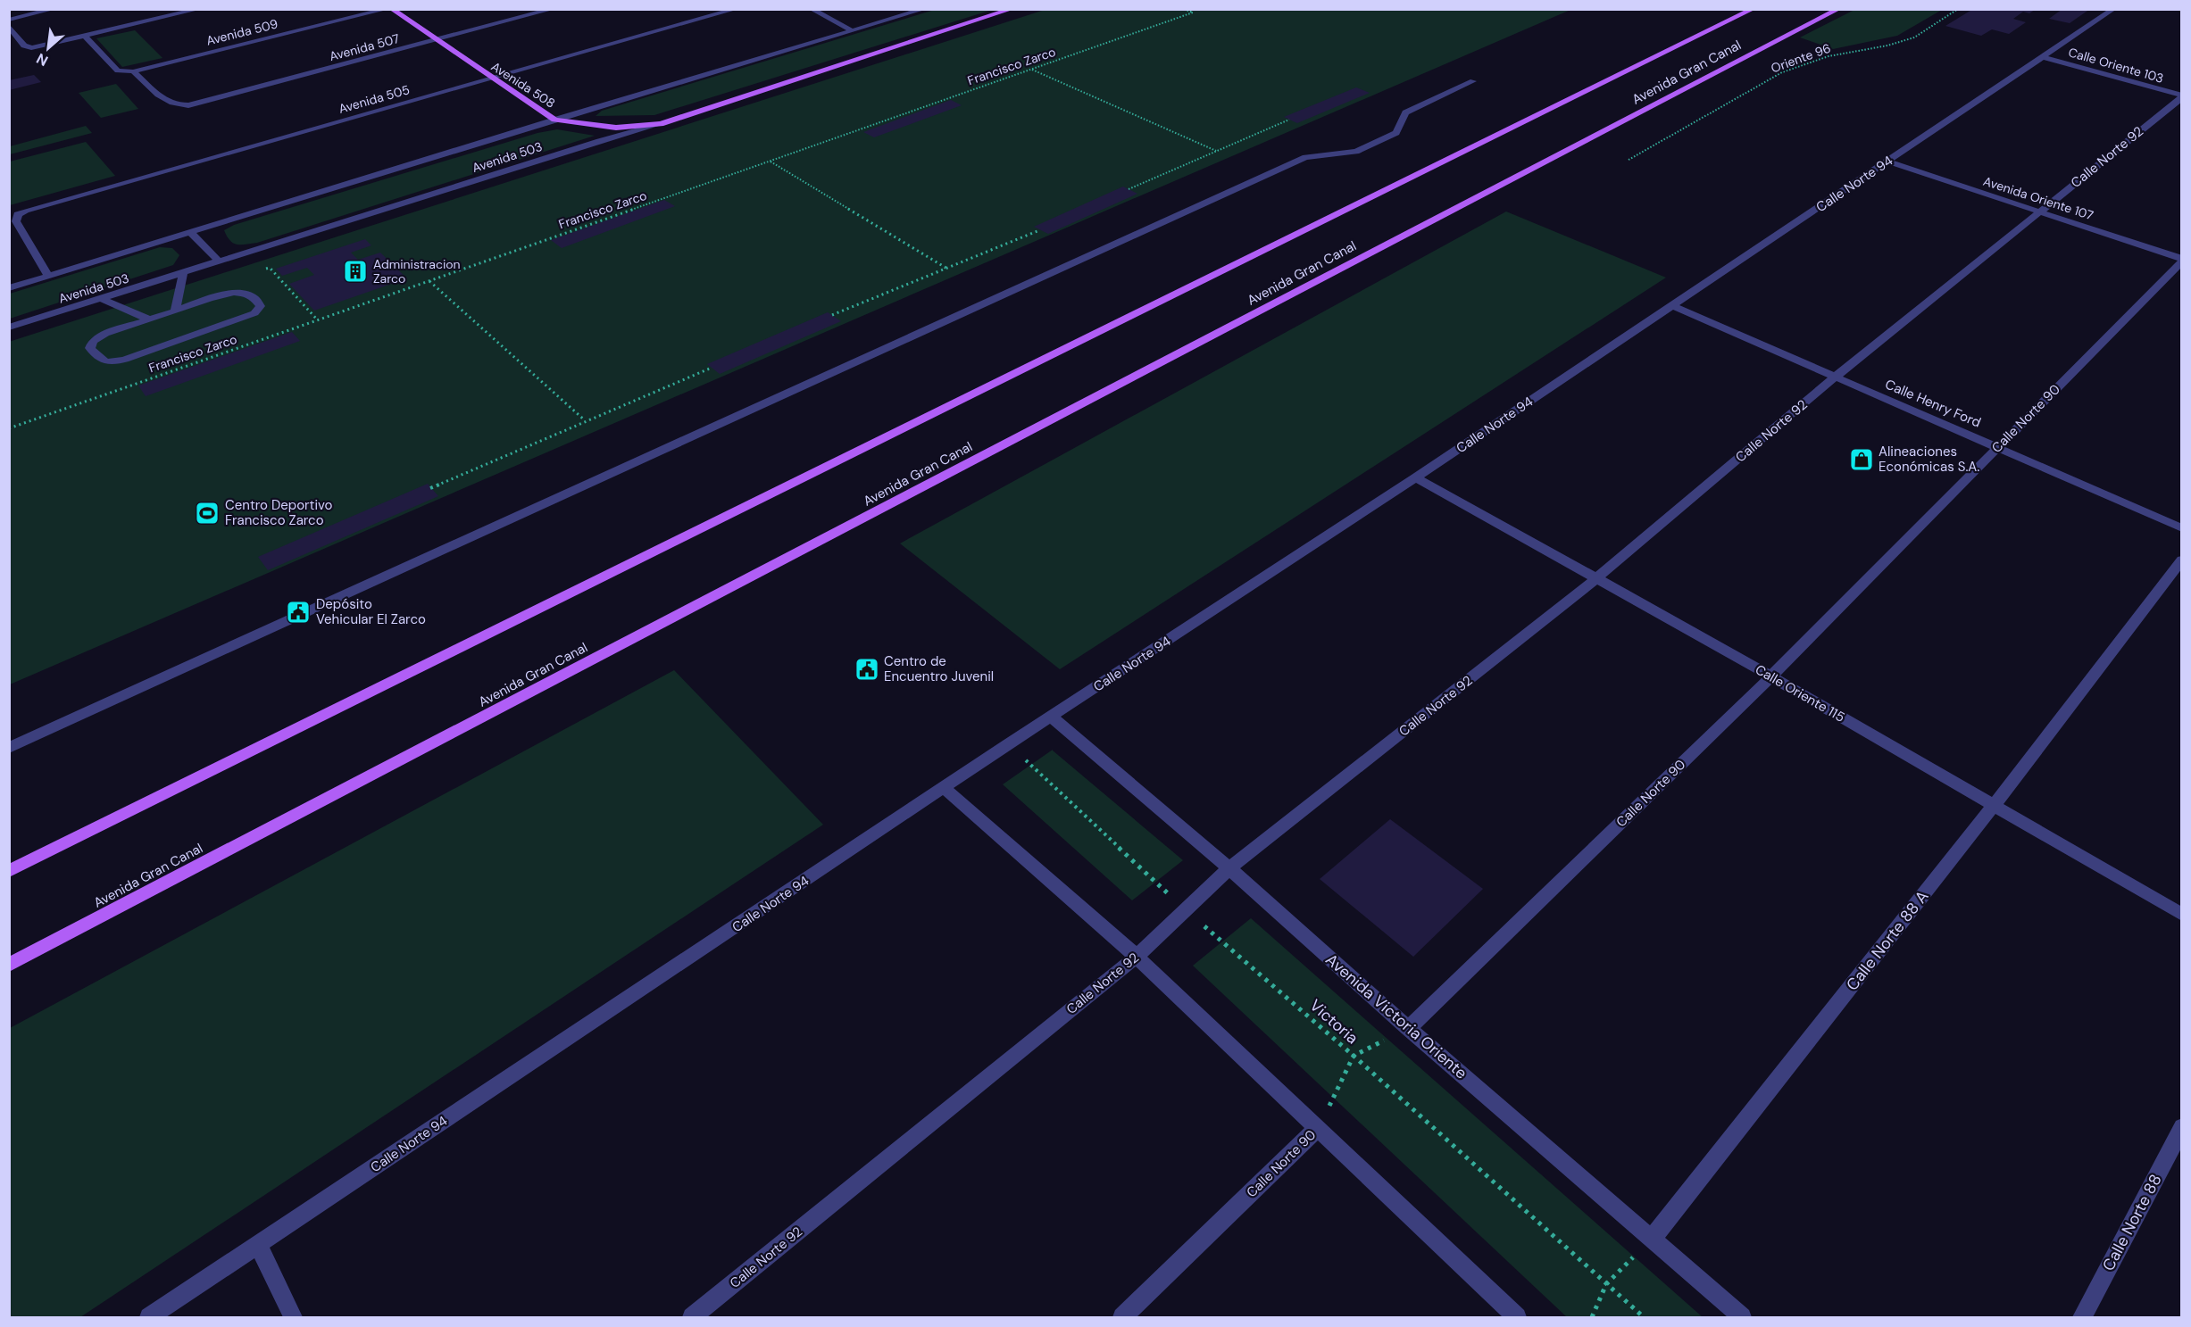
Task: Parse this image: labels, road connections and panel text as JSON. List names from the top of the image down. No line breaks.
{"streets":{"main road":["Avenida Gran Canal","Avenida 508","Avenida 503"],"street":["Avenida 509","Avenida 507","Calle Oriente 103","Avenida 505","Calle Norte 92","Calle Norte 94","Avenida Oriente 107","Calle Henry Ford","Calle Norte 90","Calle Oriente 115","Calle Norte 88 A","Avenida Victoria Oriente","Calle Norte 88"],"path":["Oriente 96","Francisco Zarco","Victoria"]},"crossings":[["Avenida 509","Avenida 507"],["Avenida 509","Avenida 508"],["Avenida 507","Avenida 508"],["Calle Oriente 103","Calle Norte 92"],["Calle Oriente 103","Calle Norte 94"],["Avenida 508","Avenida 505"],["Avenida 508","Avenida 503"],["Avenida 505","Avenida 503"],["Calle Norte 92","Avenida Oriente 107"],["Calle Norte 92","Calle Henry Ford"],["Calle Norte 92","Calle Oriente 115"],["Calle Norte 92","Avenida Victoria Oriente"],["Calle Norte 92","Victoria"],["Calle Norte 94","Avenida Oriente 107"],["Calle Norte 94","Calle Henry Ford"],["Calle Norte 94","Calle Oriente 115"],["Calle Norte 94","Avenida Victoria Oriente"],["Calle Norte 94","Victoria"],["Avenida Oriente 107","Calle Norte 90"],["Calle Henry Ford","Calle Norte 90"],["Calle Norte 90","Calle Oriente 115"],["Calle Norte 90","Avenida Victoria Oriente"],["Calle Norte 90","Victoria"],["Calle Oriente 115","Calle Norte 88 A"],["Calle Norte 88 A","Avenida Victoria Oriente"]],"places":{"building":["Administracion Zarco"],"shop":["Alineaciones Económicas S.A."],"sports":["Centro Deportivo Francisco Zarco"],"public building":["Depósito Vehicular El Zarco","Centro de Encuentro Juvenil"]},"north":"bottom left"}
